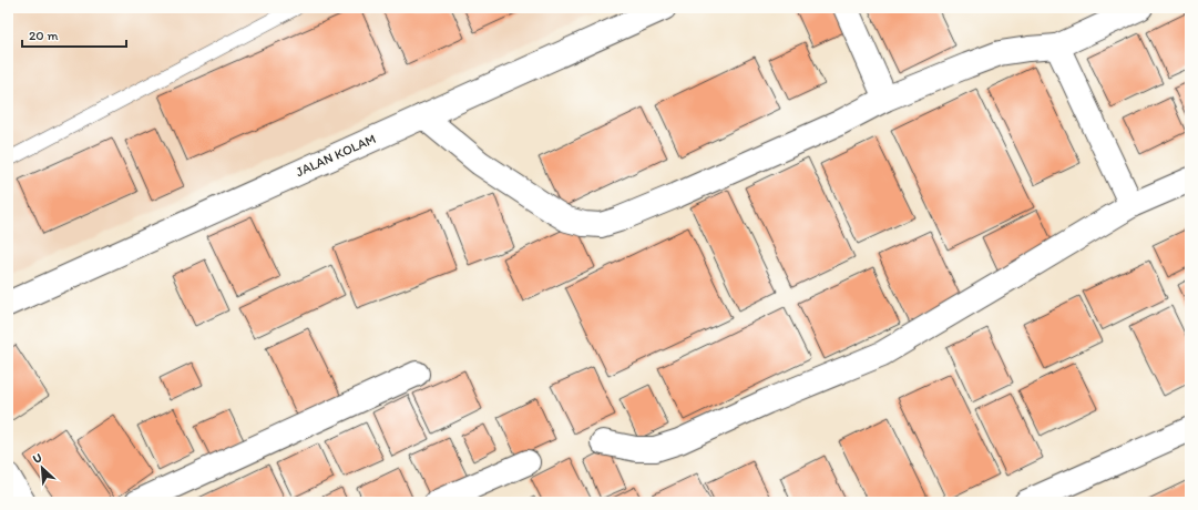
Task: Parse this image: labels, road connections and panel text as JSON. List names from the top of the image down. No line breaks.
{"streets":{"street":["JALAN KOLAM"]},"scale_bar":"20 m","north":"top left"}
